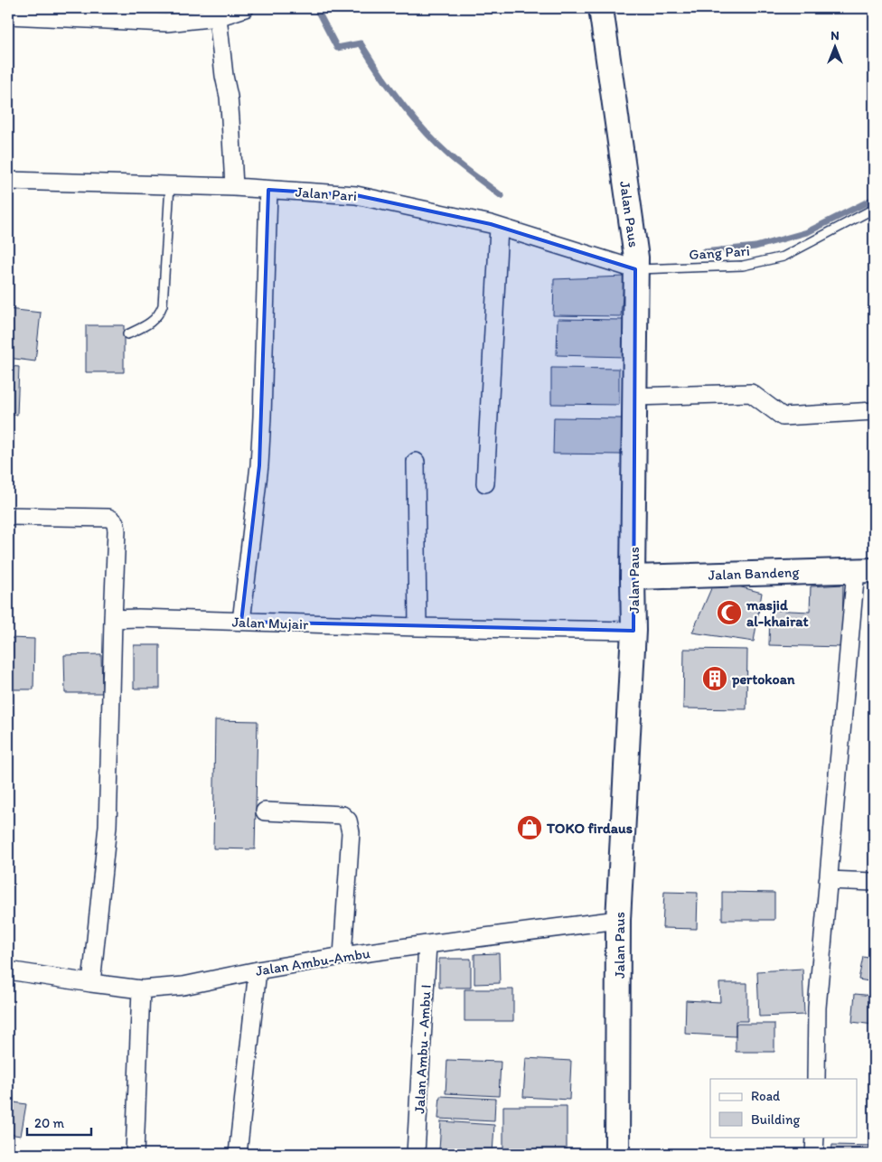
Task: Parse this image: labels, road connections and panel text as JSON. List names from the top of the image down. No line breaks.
{"streets":{"main road":["Jalan Paus","Jalan Bandeng"],"street":["Jalan Pari","Jalan Mujair","Jalan Ambu-Ambu","Jalan Ambu - Ambu I"],"lane":["Gang Pari"]},"crossings":[["Jalan Pari","Jalan Paus"],["Jalan Pari","Gang Pari"],["Jalan Paus","Gang Pari"],["Jalan Paus","Jalan Bandeng"],["Jalan Paus","Jalan Mujair"],["Jalan Paus","Jalan Ambu-Ambu"],["Jalan Ambu-Ambu","Jalan Ambu - Ambu I"]],"places":{"mosque":["masjid al-khairat"],"building":["pertokoan"],"shop":["TOKO firdaus"]},"legend":["Road","Building"],"scale_bar":"20 m","north":"top"}
